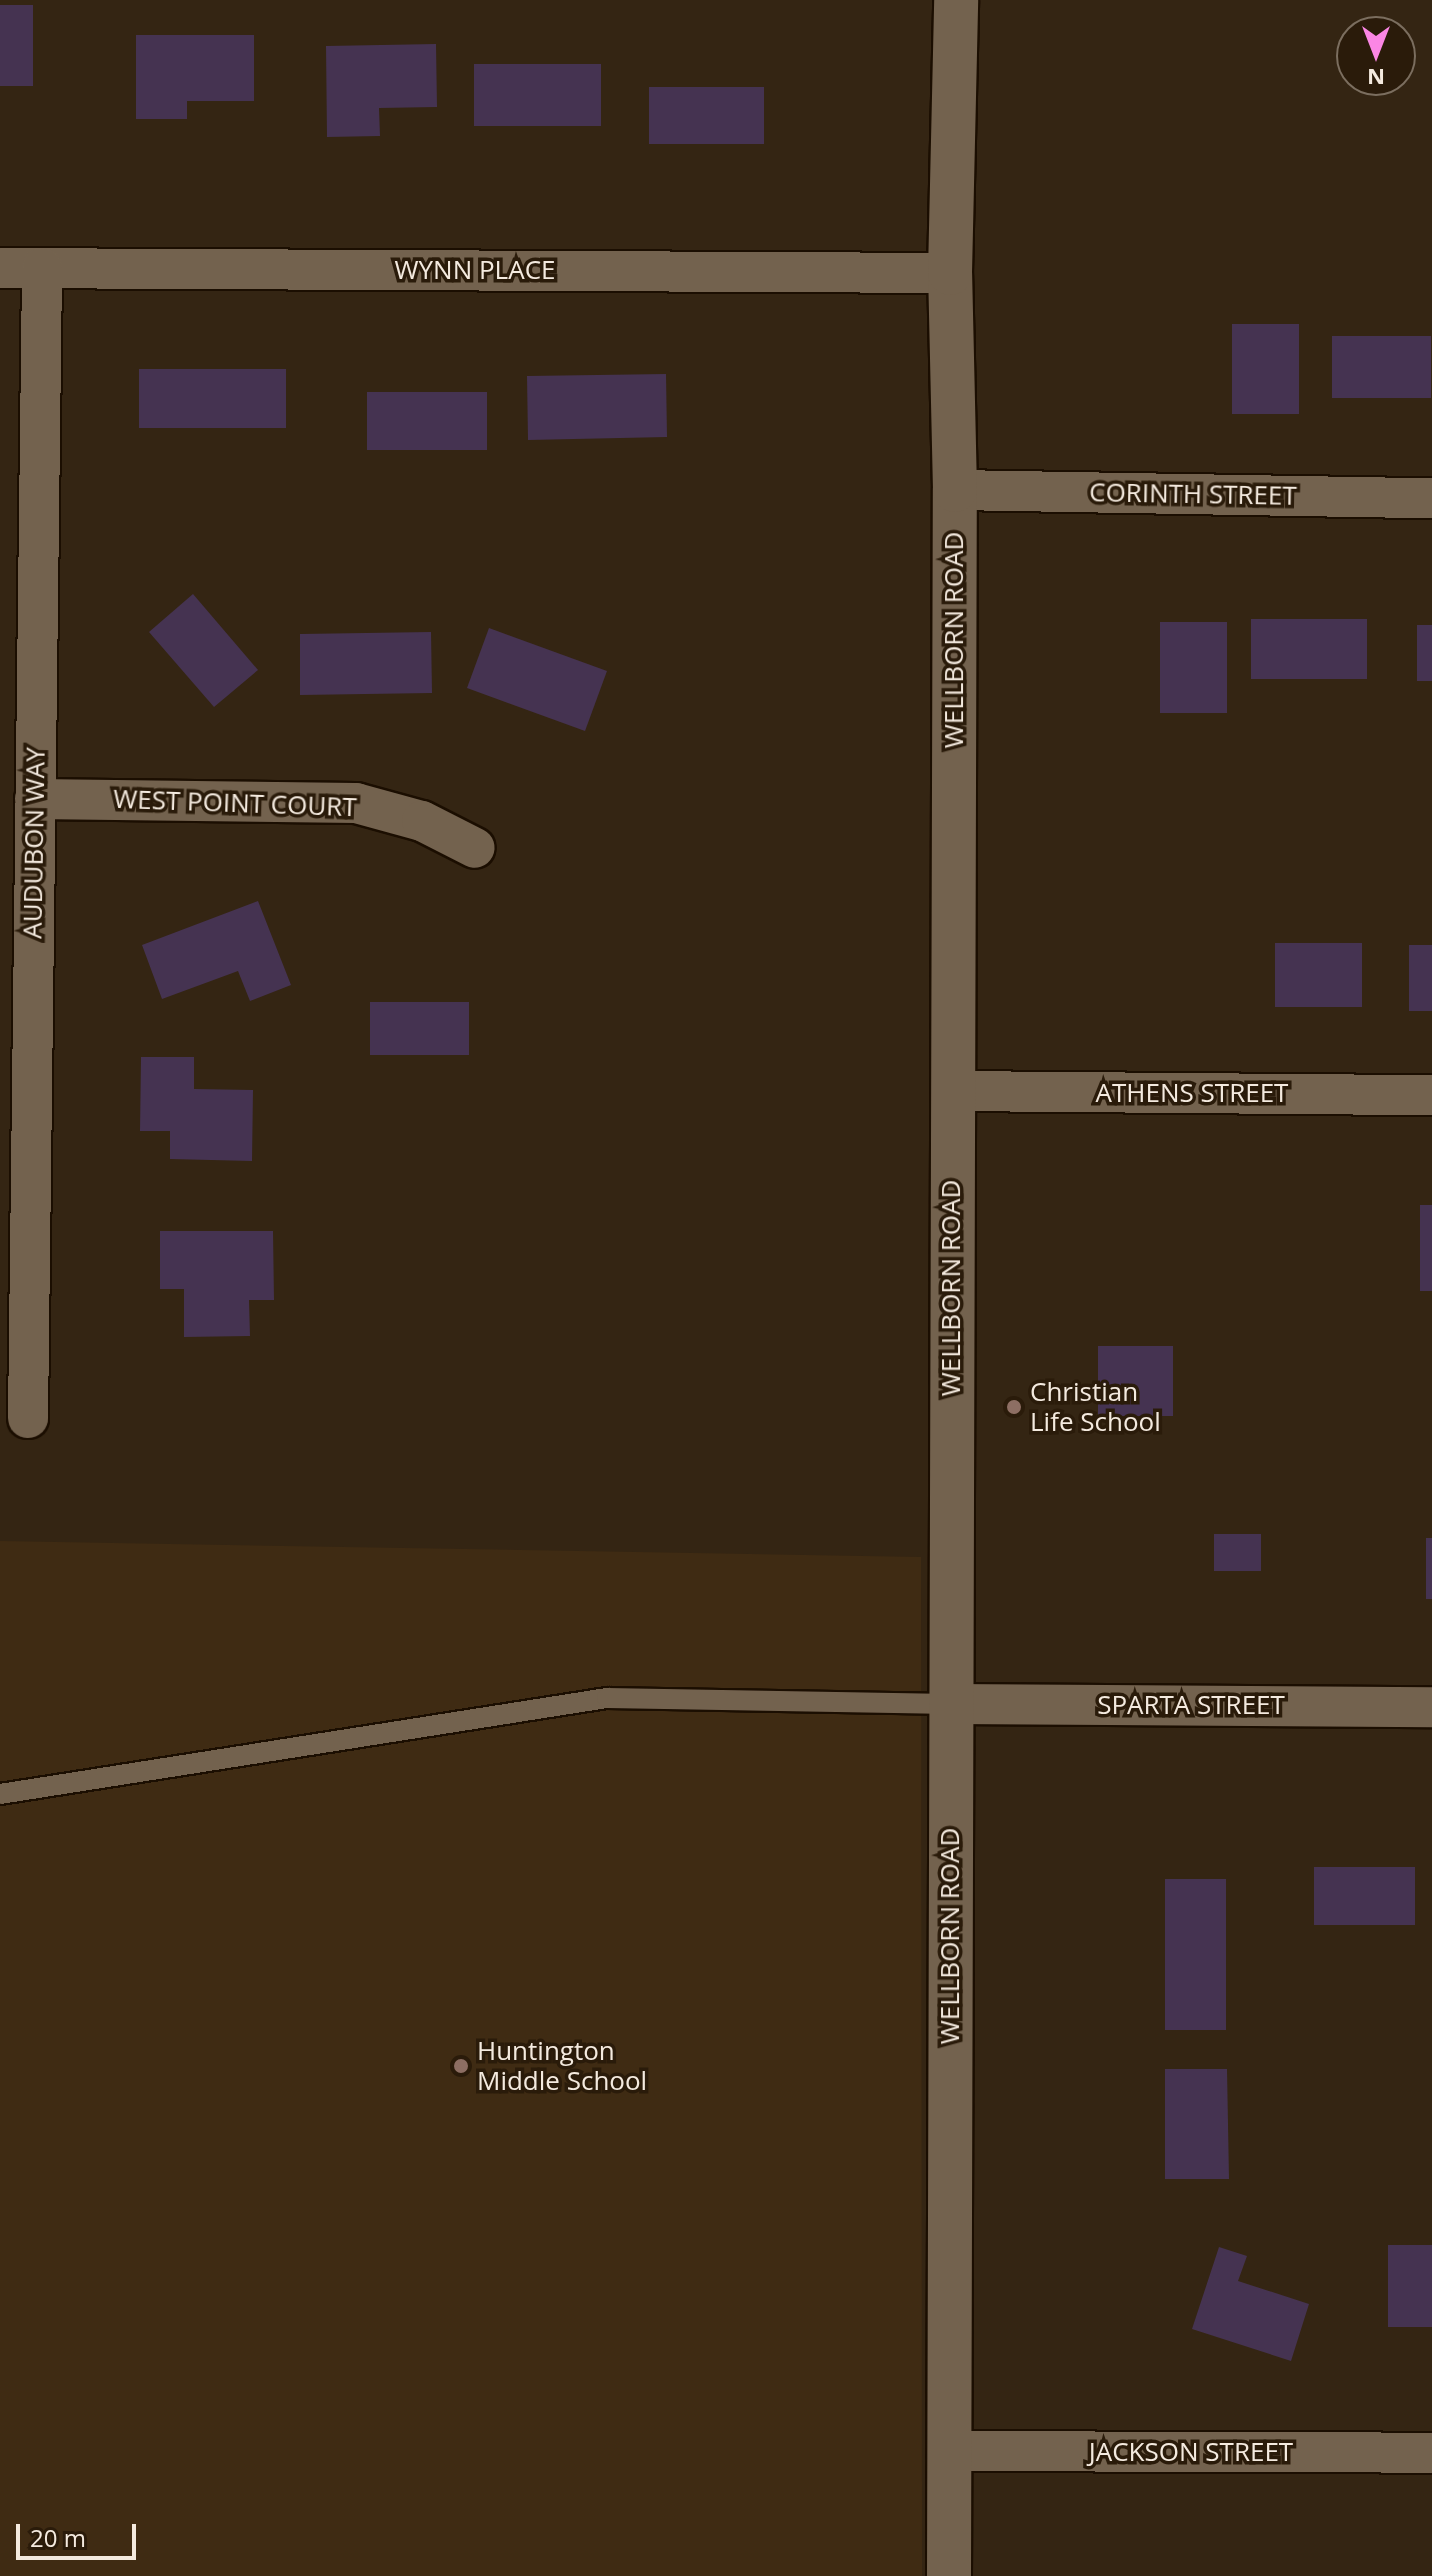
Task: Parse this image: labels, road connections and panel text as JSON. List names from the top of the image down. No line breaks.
{"streets":{"street":["WYNN PLACE","CORINTH STREET","WELLBORN ROAD","WEST POINT COURT","AUDUBON WAY","ATHENS STREET","SPARTA STREET","JACKSON STREET"]},"crossings":[["WYNN PLACE","WELLBORN ROAD"],["WYNN PLACE","AUDUBON WAY"],["CORINTH STREET","WELLBORN ROAD"],["WELLBORN ROAD","ATHENS STREET"],["WELLBORN ROAD","SPARTA STREET"],["WELLBORN ROAD","JACKSON STREET"],["WEST POINT COURT","AUDUBON WAY"]],"places":["Christian Life School","Huntington Middle School"],"scale_bar":"20 m","north":"bottom"}
